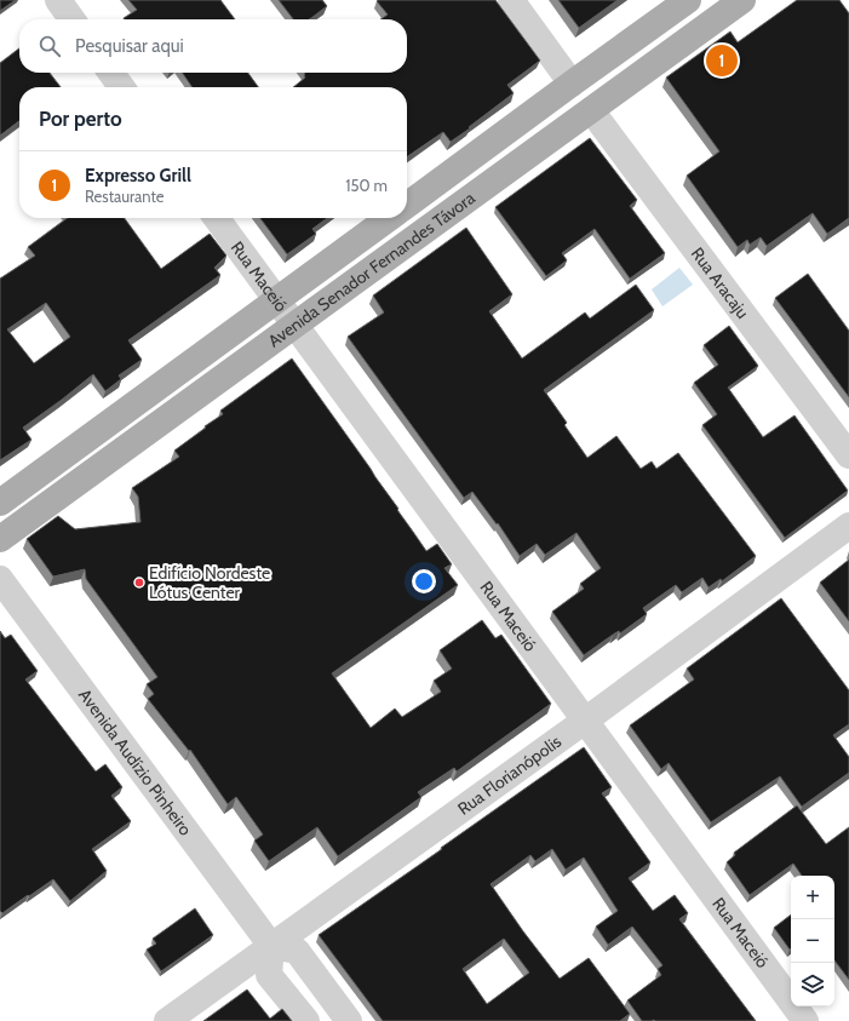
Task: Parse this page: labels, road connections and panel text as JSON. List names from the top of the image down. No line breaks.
{"streets":{"main road":["Avenida Senador Fernandes Távora"],"street":["Rua Maceió","Rua Aracaju","Avenida Audízio Pinheiro","Rua Florianópolis"]},"crossings":[["Avenida Senador Fernandes Távora","Rua Maceió"],["Avenida Senador Fernandes Távora","Rua Aracaju"],["Rua Maceió","Rua Florianópolis"],["Avenida Audízio Pinheiro","Rua Florianópolis"]],"places":["Edifício Nordeste Lótus Center"],"page":{"search":"Pesquisar aqui","pins":"1","heading":"Por perto","list":[{"mark":"1","name":"Expresso Grill","note":"Restaurante","value":"150 m"}],"map_buttons":["+","−"]}}
